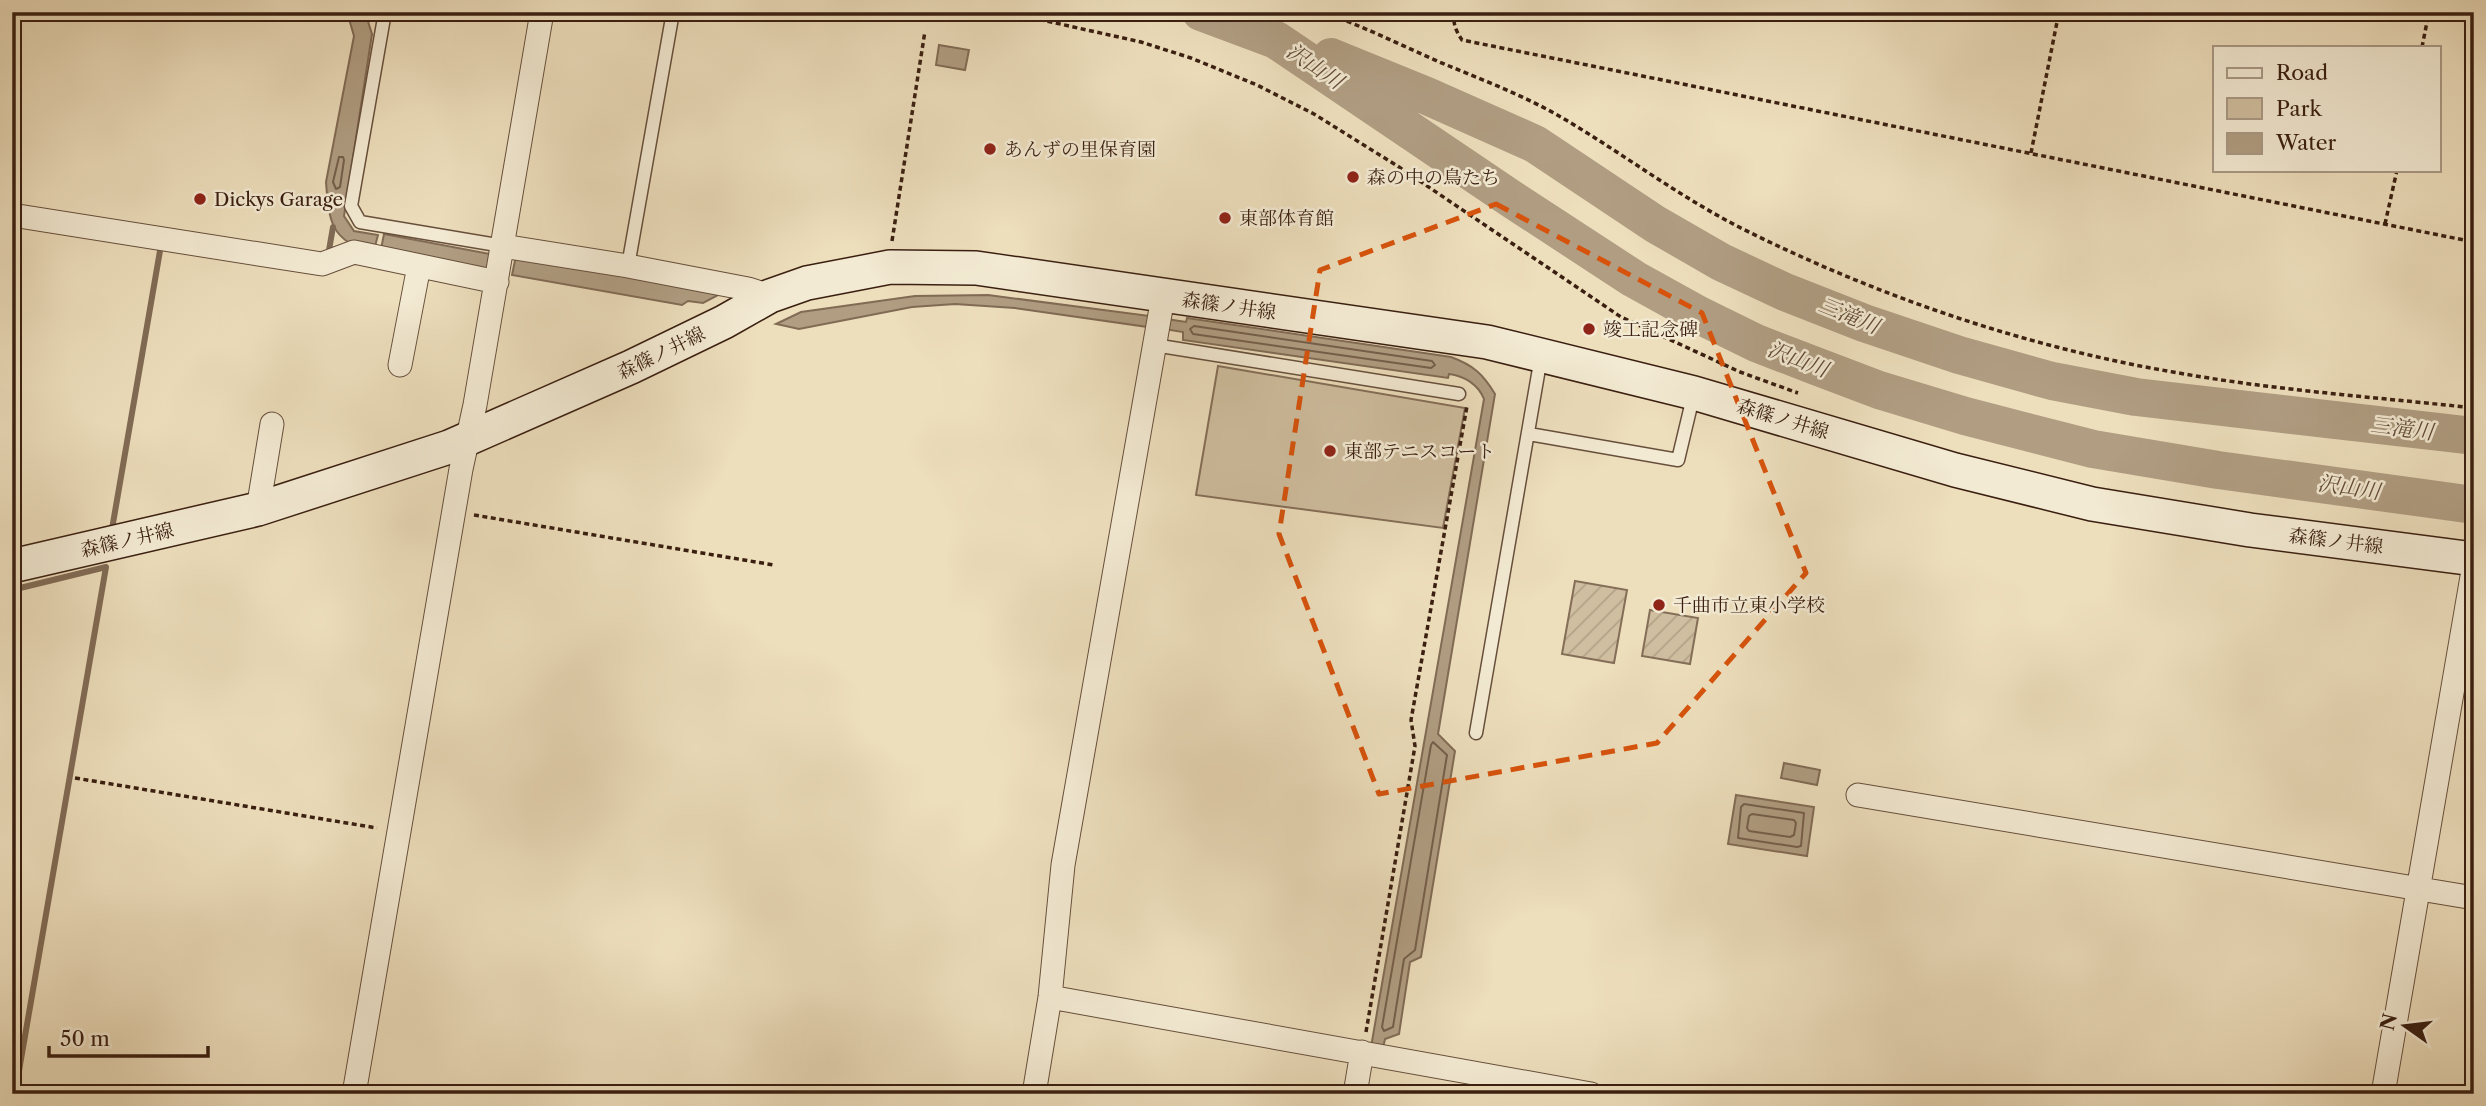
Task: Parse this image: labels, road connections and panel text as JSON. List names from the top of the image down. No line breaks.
{"streets":{"main road":["森篠ノ井線"]},"water":["沢山川","三滝川"],"places":["あんずの里保育園","森の中の鳥たち","Dickys Garage","東部体育館","竣工記念碑","東部テニスコート","千曲市立東小学校"],"legend":["Road","Park","Water"],"scale_bar":"50 m","north":"left"}
